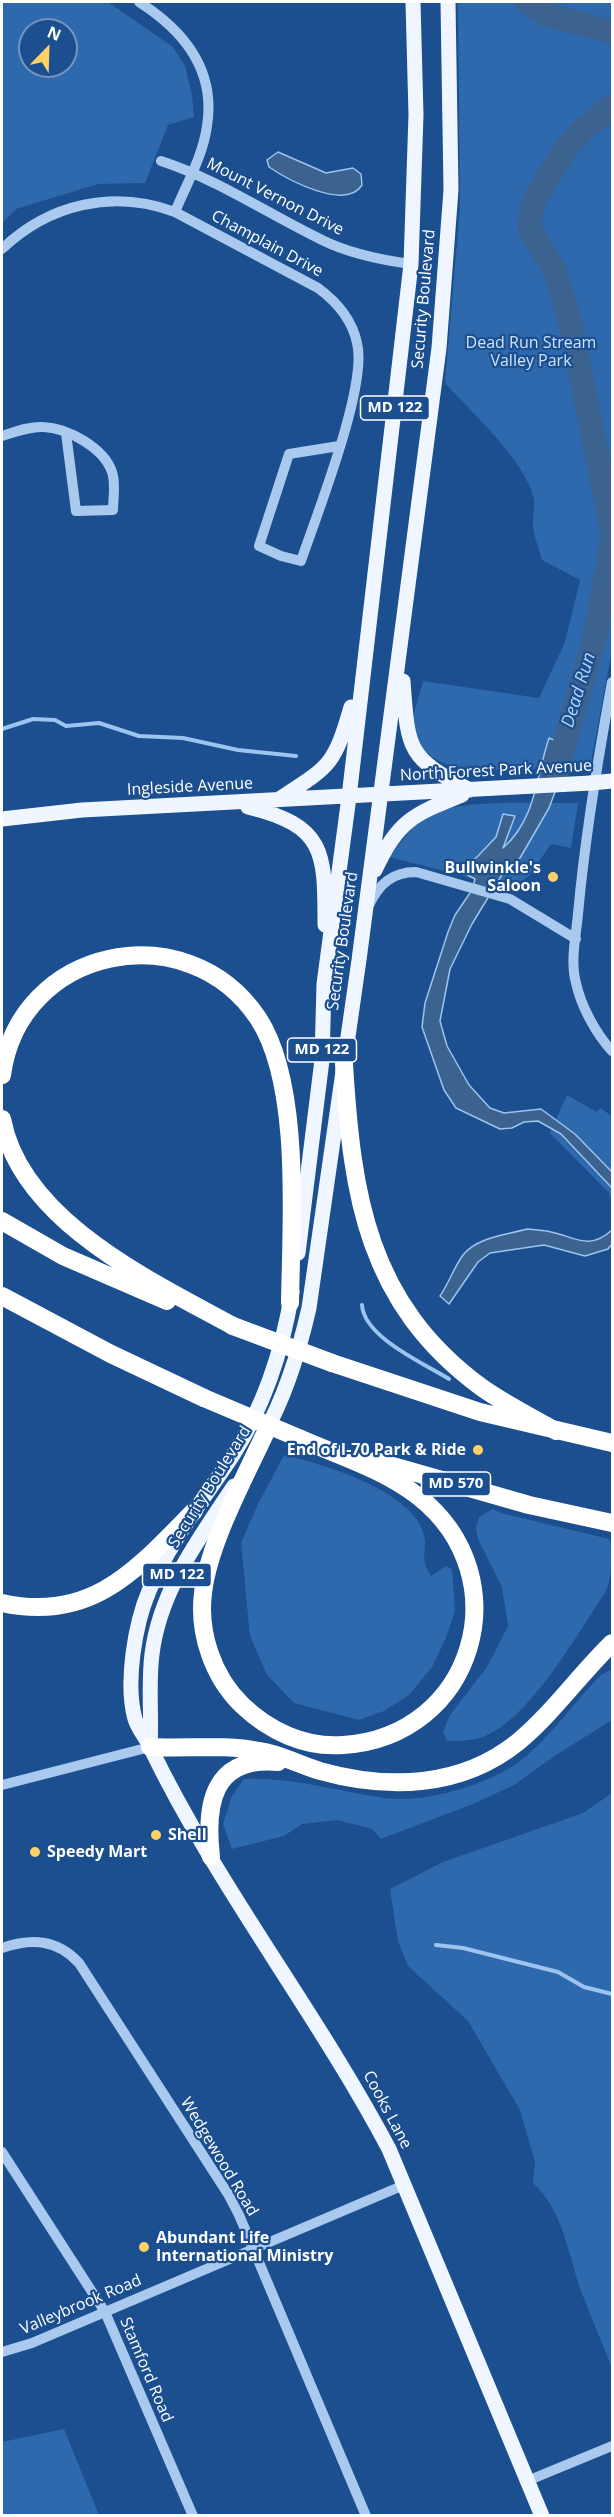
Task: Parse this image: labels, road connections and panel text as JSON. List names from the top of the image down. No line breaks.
{"streets":{"highway":["MD 570"],"main road":["Security Boulevard","MD 122","North Forest Park Avenue","Ingleside Avenue","Cooks Lane"],"street":["Mount Vernon Drive","Champlain Drive","Wedgewood Road","Valleybrook Road","Stamford Road"]},"crossings":[["Mount Vernon Drive","Security Boulevard"],["Security Boulevard","North Forest Park Avenue"],["Security Boulevard","Ingleside Avenue"],["Security Boulevard","Cooks Lane"],["North Forest Park Avenue","Ingleside Avenue"],["Cooks Lane","Valleybrook Road"],["Wedgewood Road","Valleybrook Road"],["Valleybrook Road","Stamford Road"]],"water":["Dead Run"],"parks":["Dead Run Stream Valley Park"],"places":["Bullwinkle's Saloon","End of I-70 Park & Ride","Shell","Speedy Mart","Abundant Life International Ministry"],"north":"top right"}
